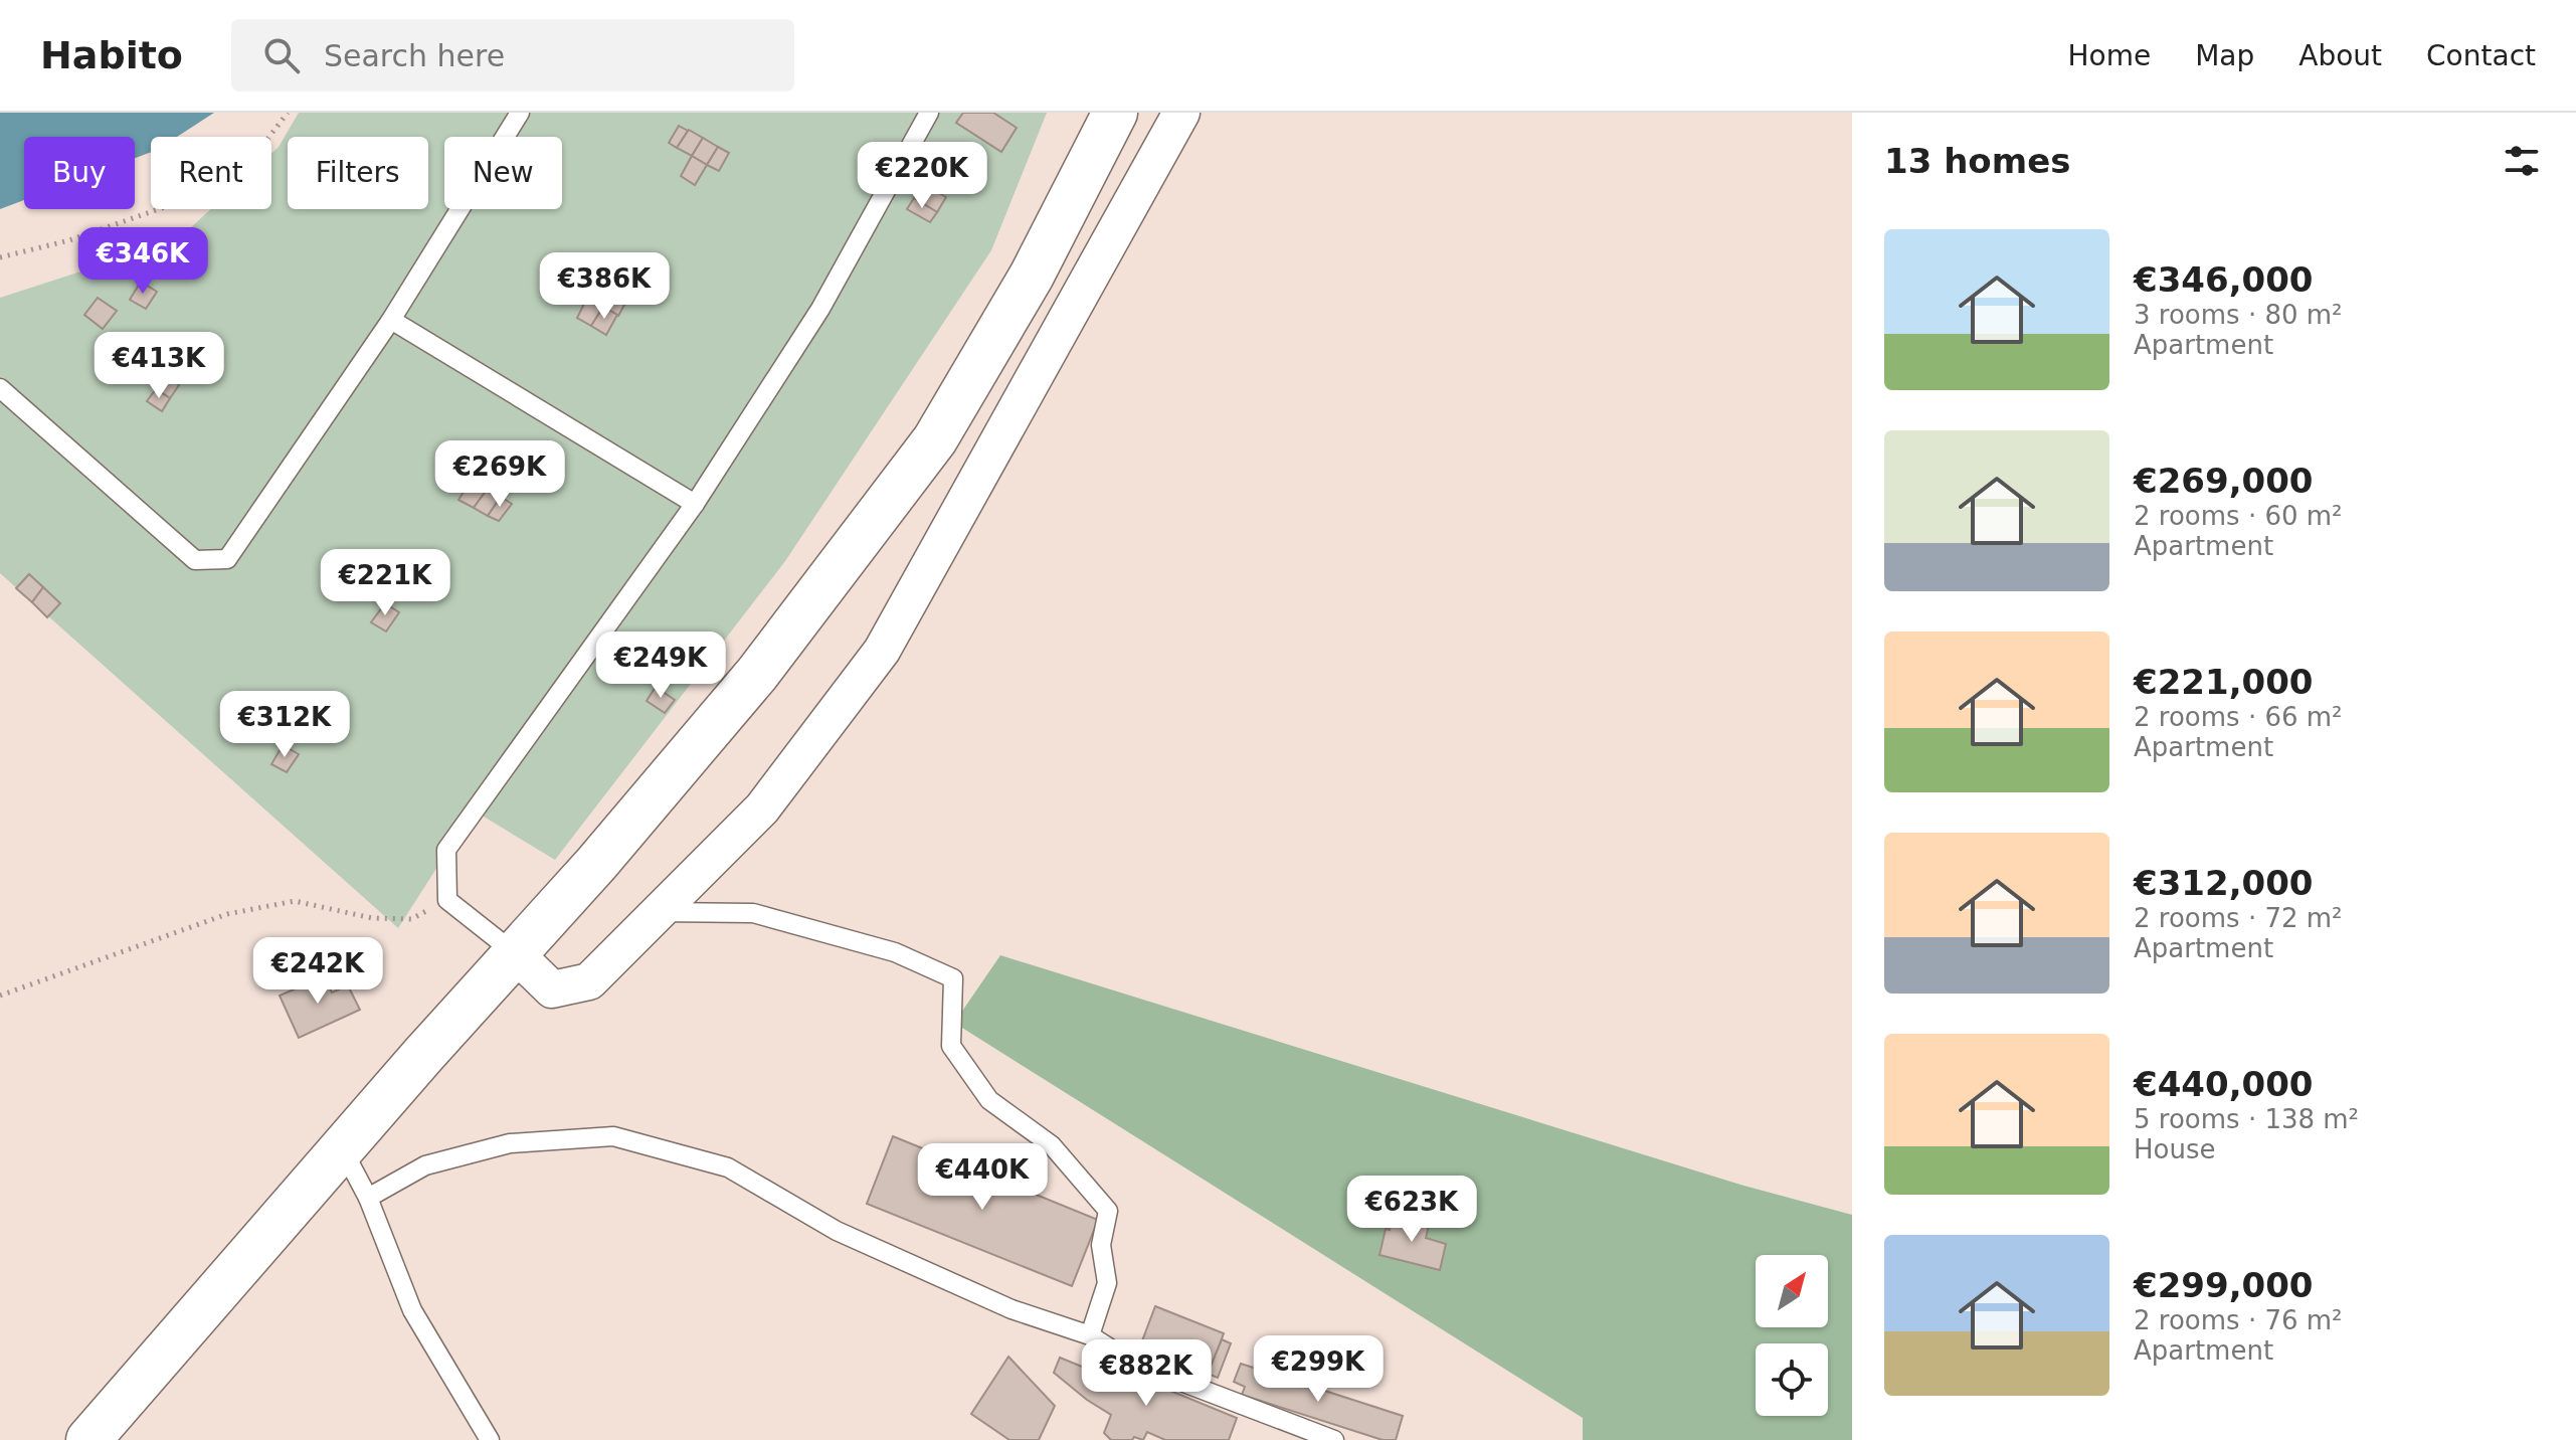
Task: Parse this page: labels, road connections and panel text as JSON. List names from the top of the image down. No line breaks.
{"north":"top right","page":{"header":"Habito","search":"Search here","nav":["Home","Map","About","Contact"],"heading":"13 homes","chip":["Buy","Rent","Filters","New"],"price":["€220K","€346K","€386K","€413K","€269K","€221K","€249K","€312K","€242K","€440K","€623K","€299K","€882K"],"list":[{"name":"€346,000","note":"3 rooms · 80 m² · Apartment"},{"name":"€269,000","note":"2 rooms · 60 m² · Apartment"},{"name":"€221,000","note":"2 rooms · 66 m² · Apartment"},{"name":"€312,000","note":"2 rooms · 72 m² · Apartment"},{"name":"€440,000","note":"5 rooms · 138 m² · House"},{"name":"€299,000","note":"2 rooms · 76 m² · Apartment"}]}}
